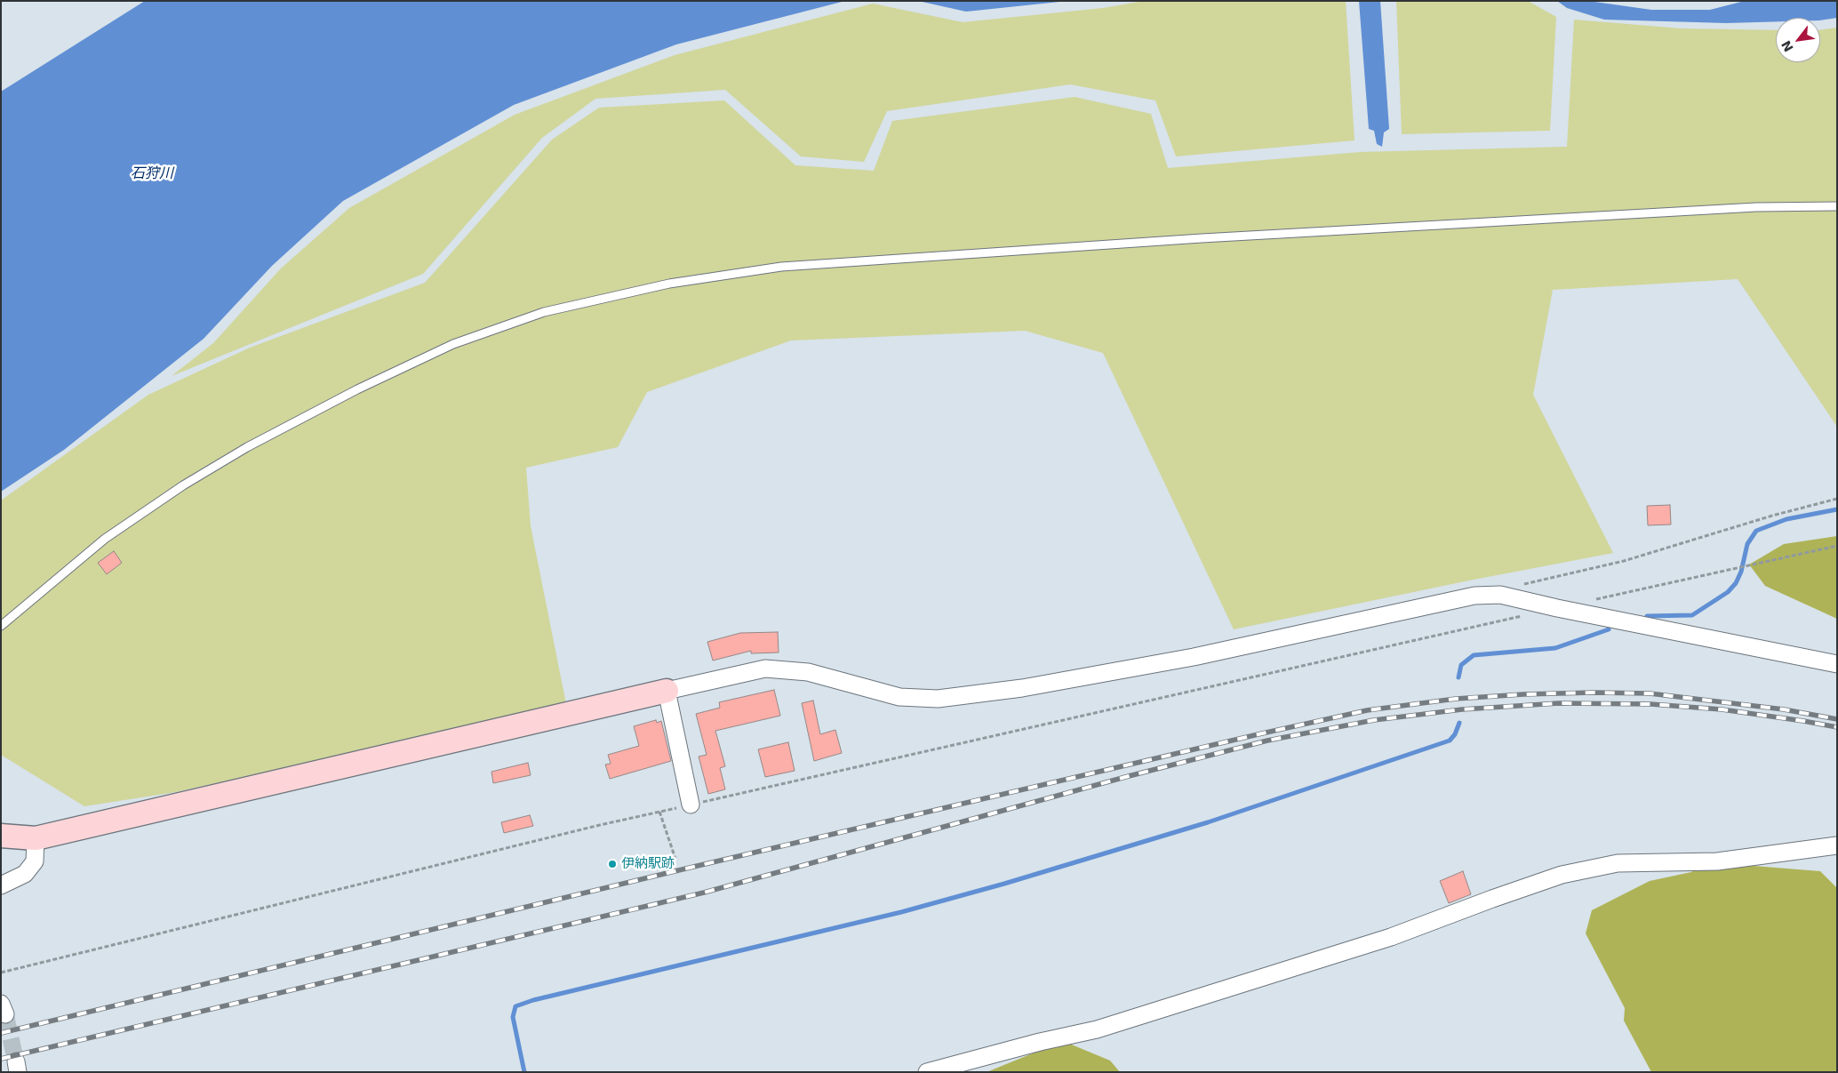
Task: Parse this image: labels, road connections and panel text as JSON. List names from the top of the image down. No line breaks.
{"water":["石狩川"],"places":["伊納駅跡"],"north":"bottom left"}
